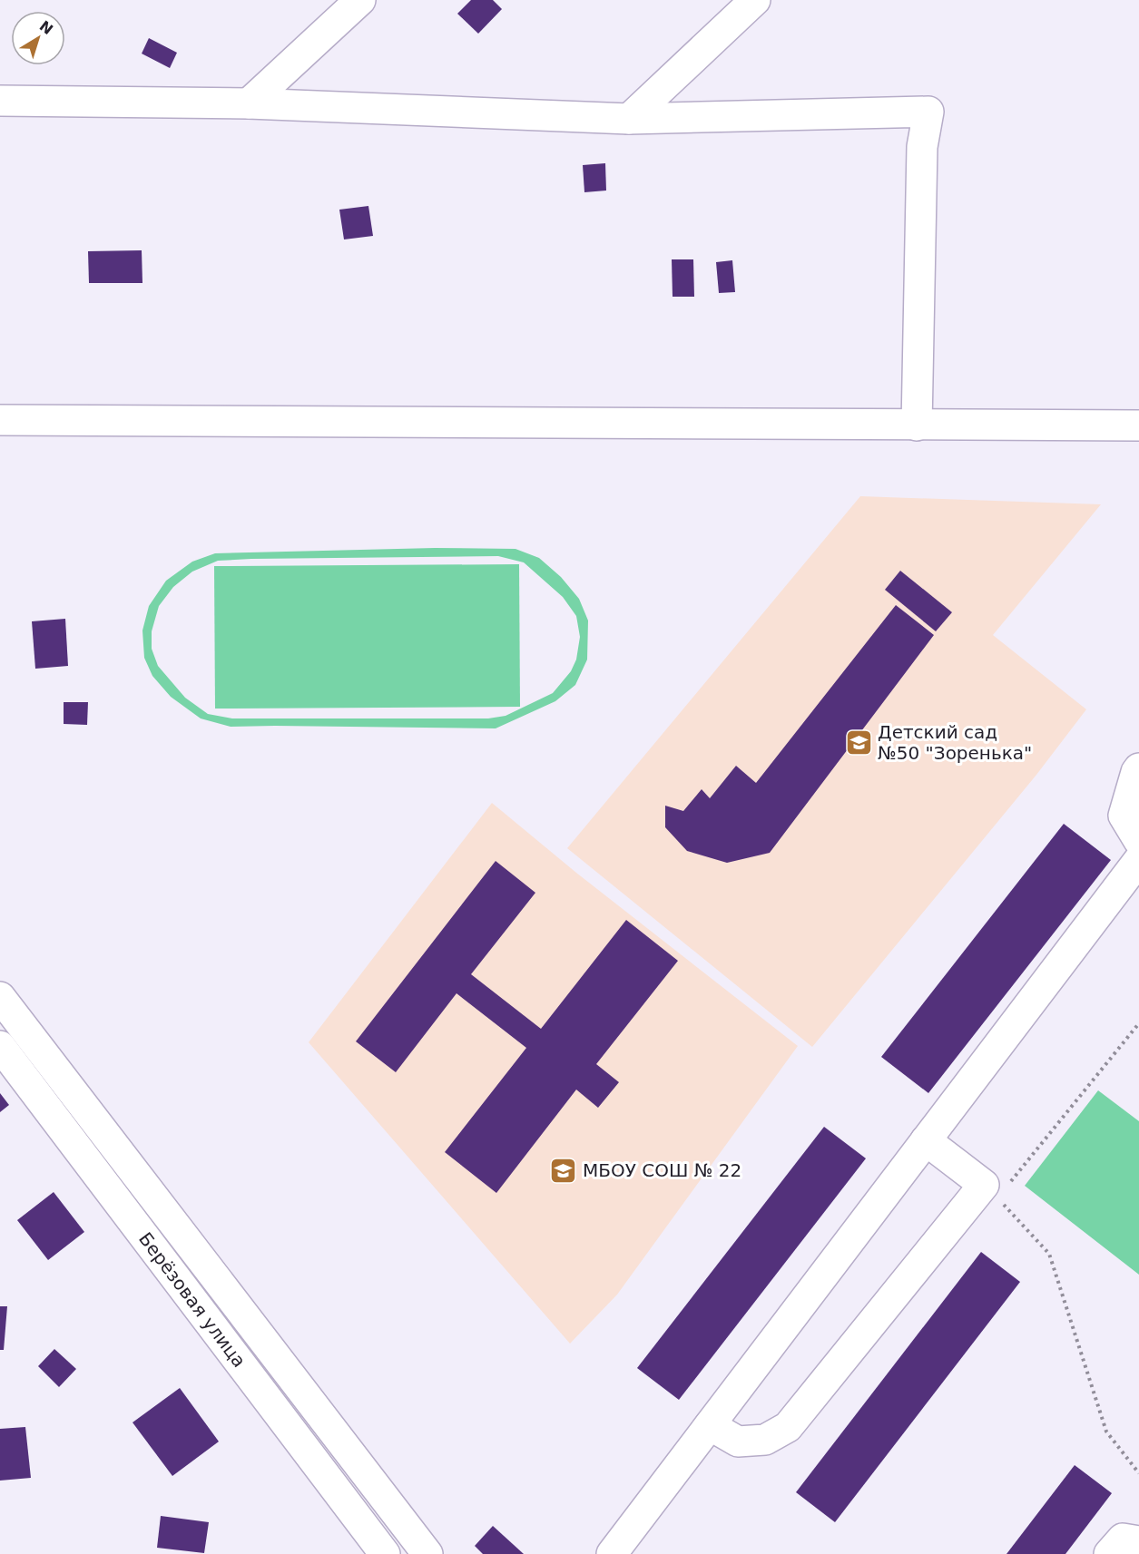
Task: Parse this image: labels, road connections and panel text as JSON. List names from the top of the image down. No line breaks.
{"streets":{"street":["Берёзовая улица"]},"places":{"school or university":["Детский сад №50 \"Зоренька\"","МБОУ СОШ № 22"]},"north":"top right"}
